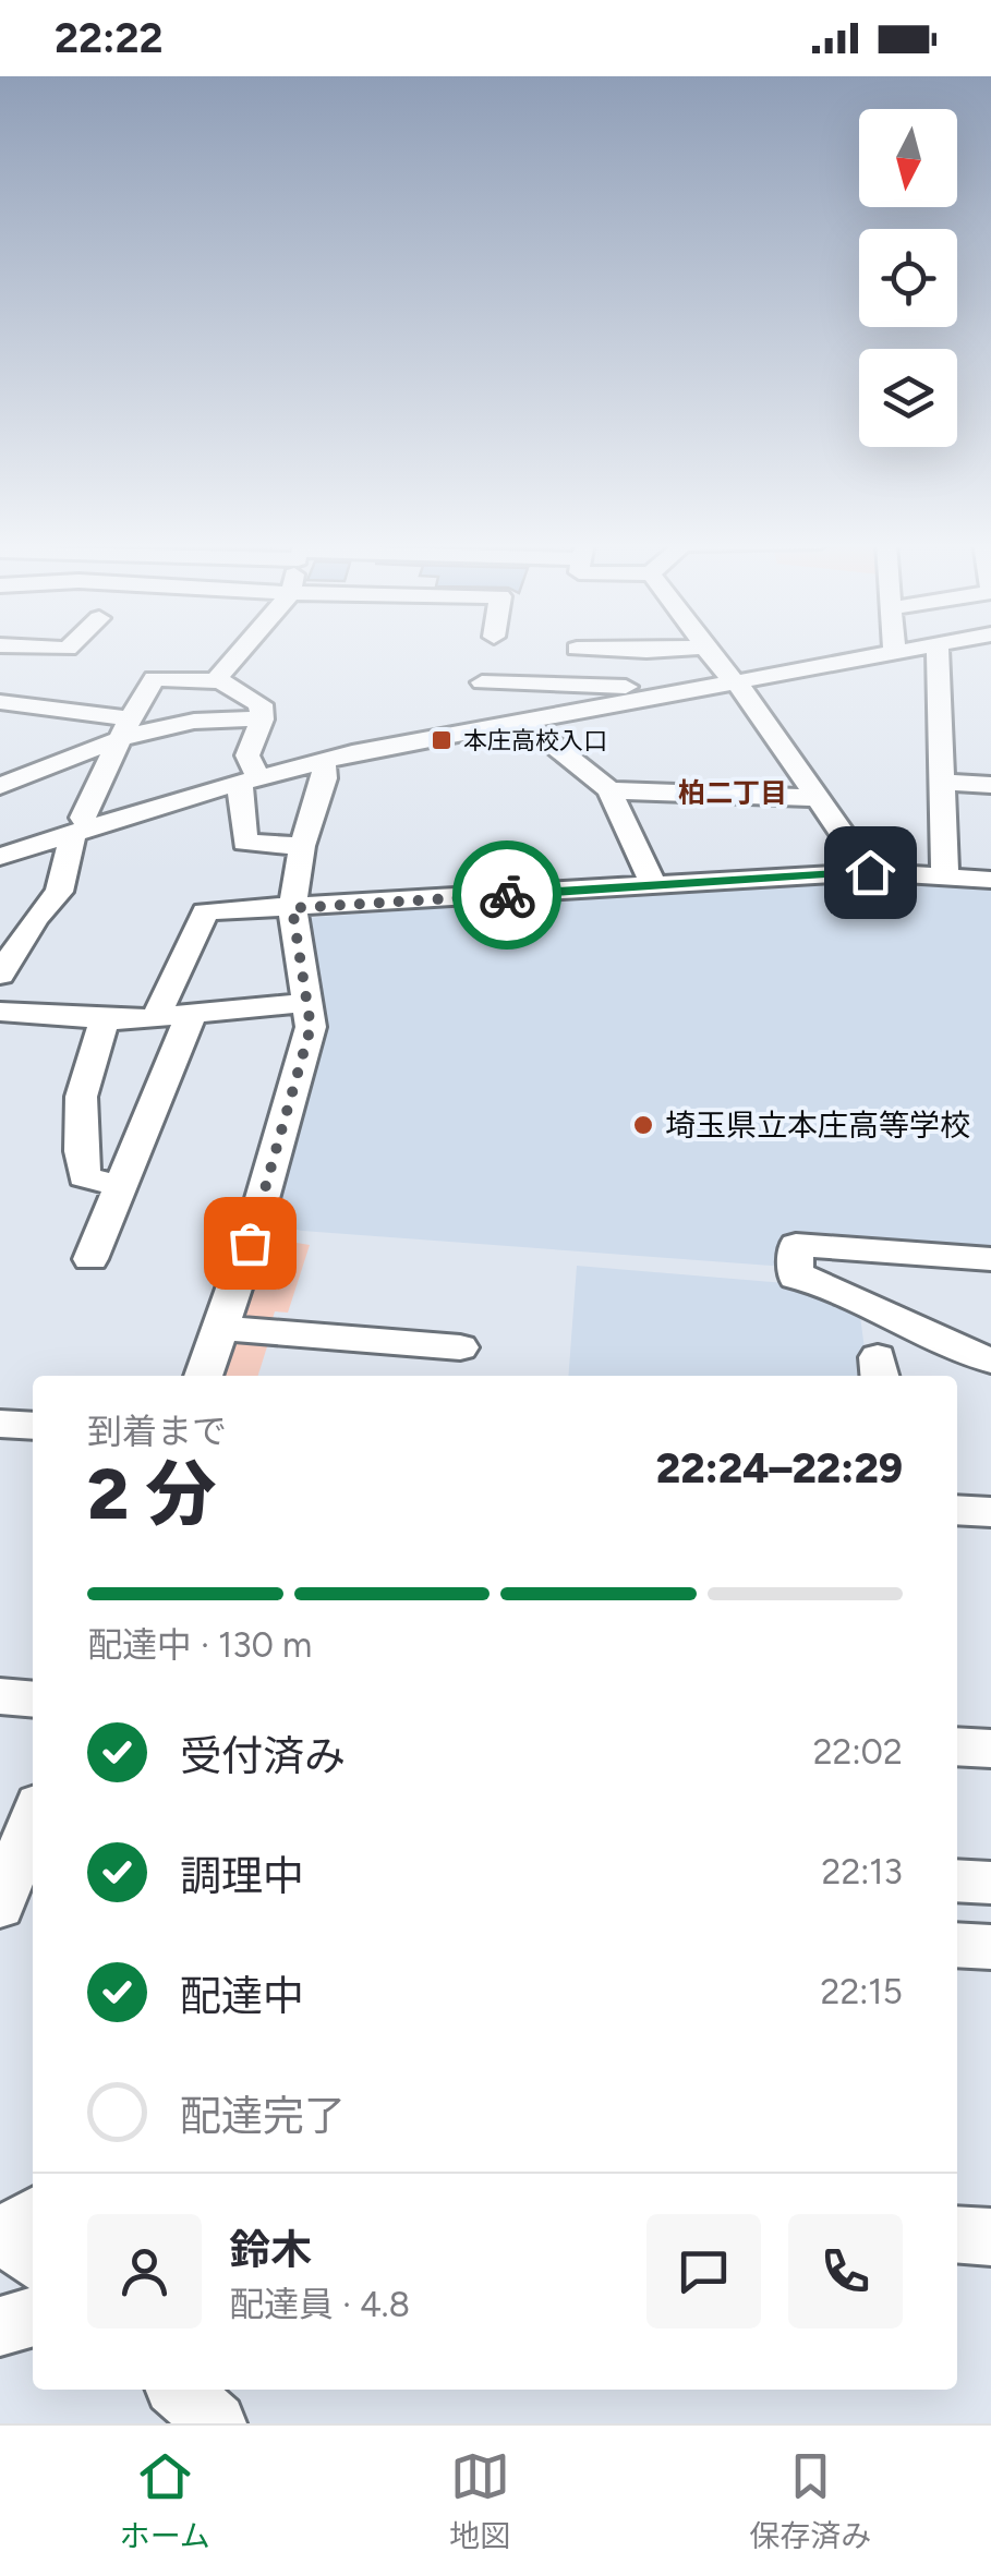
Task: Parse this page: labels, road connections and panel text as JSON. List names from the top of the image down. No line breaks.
{"districts":["柏二丁目"],"places":{"transit":["本庄高校入口"],"other":["埼玉県立本庄高等学校"]},"north":"bottom","page":{"status":"22:22","heading":["2 分","到着まで","22:24–22:29"],"panel":["鈴木","配達員 · 4.8"],"bar":"配達中 · 130 m","list":[["受付済み","22:02"],["調理中","22:13"],["配達中","22:15"],"配達完了"],"tabs":["ホーム","地図","保存済み"]}}
